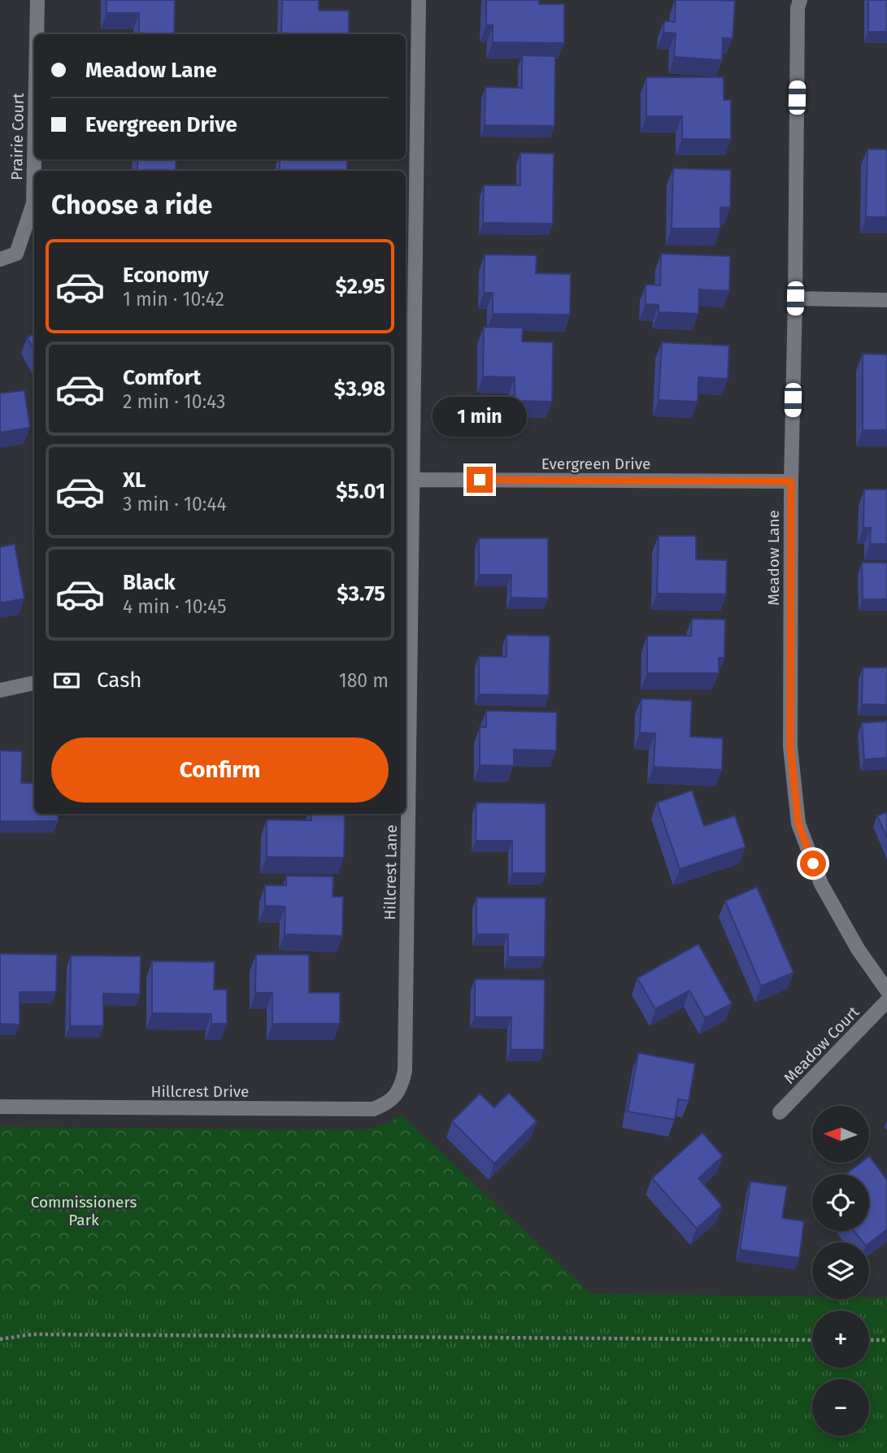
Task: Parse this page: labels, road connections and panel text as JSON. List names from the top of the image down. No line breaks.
{"streets":{"street":["Prairie Court","Evergreen Drive","Meadow Lane","Hillcrest Lane","Meadow Court","Hillcrest Drive"]},"crossings":[["Evergreen Drive","Meadow Lane"],["Evergreen Drive","Hillcrest Lane"],["Hillcrest Lane","Hillcrest Drive"]],"parks":["Commissioners Park"],"north":"left","page":{"banner":["Meadow Lane","Evergreen Drive"],"heading":"Choose a ride","list":[{"name":"Economy","note":"1 min · 10:42","value":"$2.95"},{"name":"Comfort","note":"2 min · 10:43","value":"$3.98"},{"name":"XL","note":"3 min · 10:44","value":"$5.01"},{"name":"Black","note":"4 min · 10:45","value":"$3.75"}],"bubble":"1 min","pay":["Cash","180 m"],"buttons":"Confirm","map_buttons":["+","−"]}}
